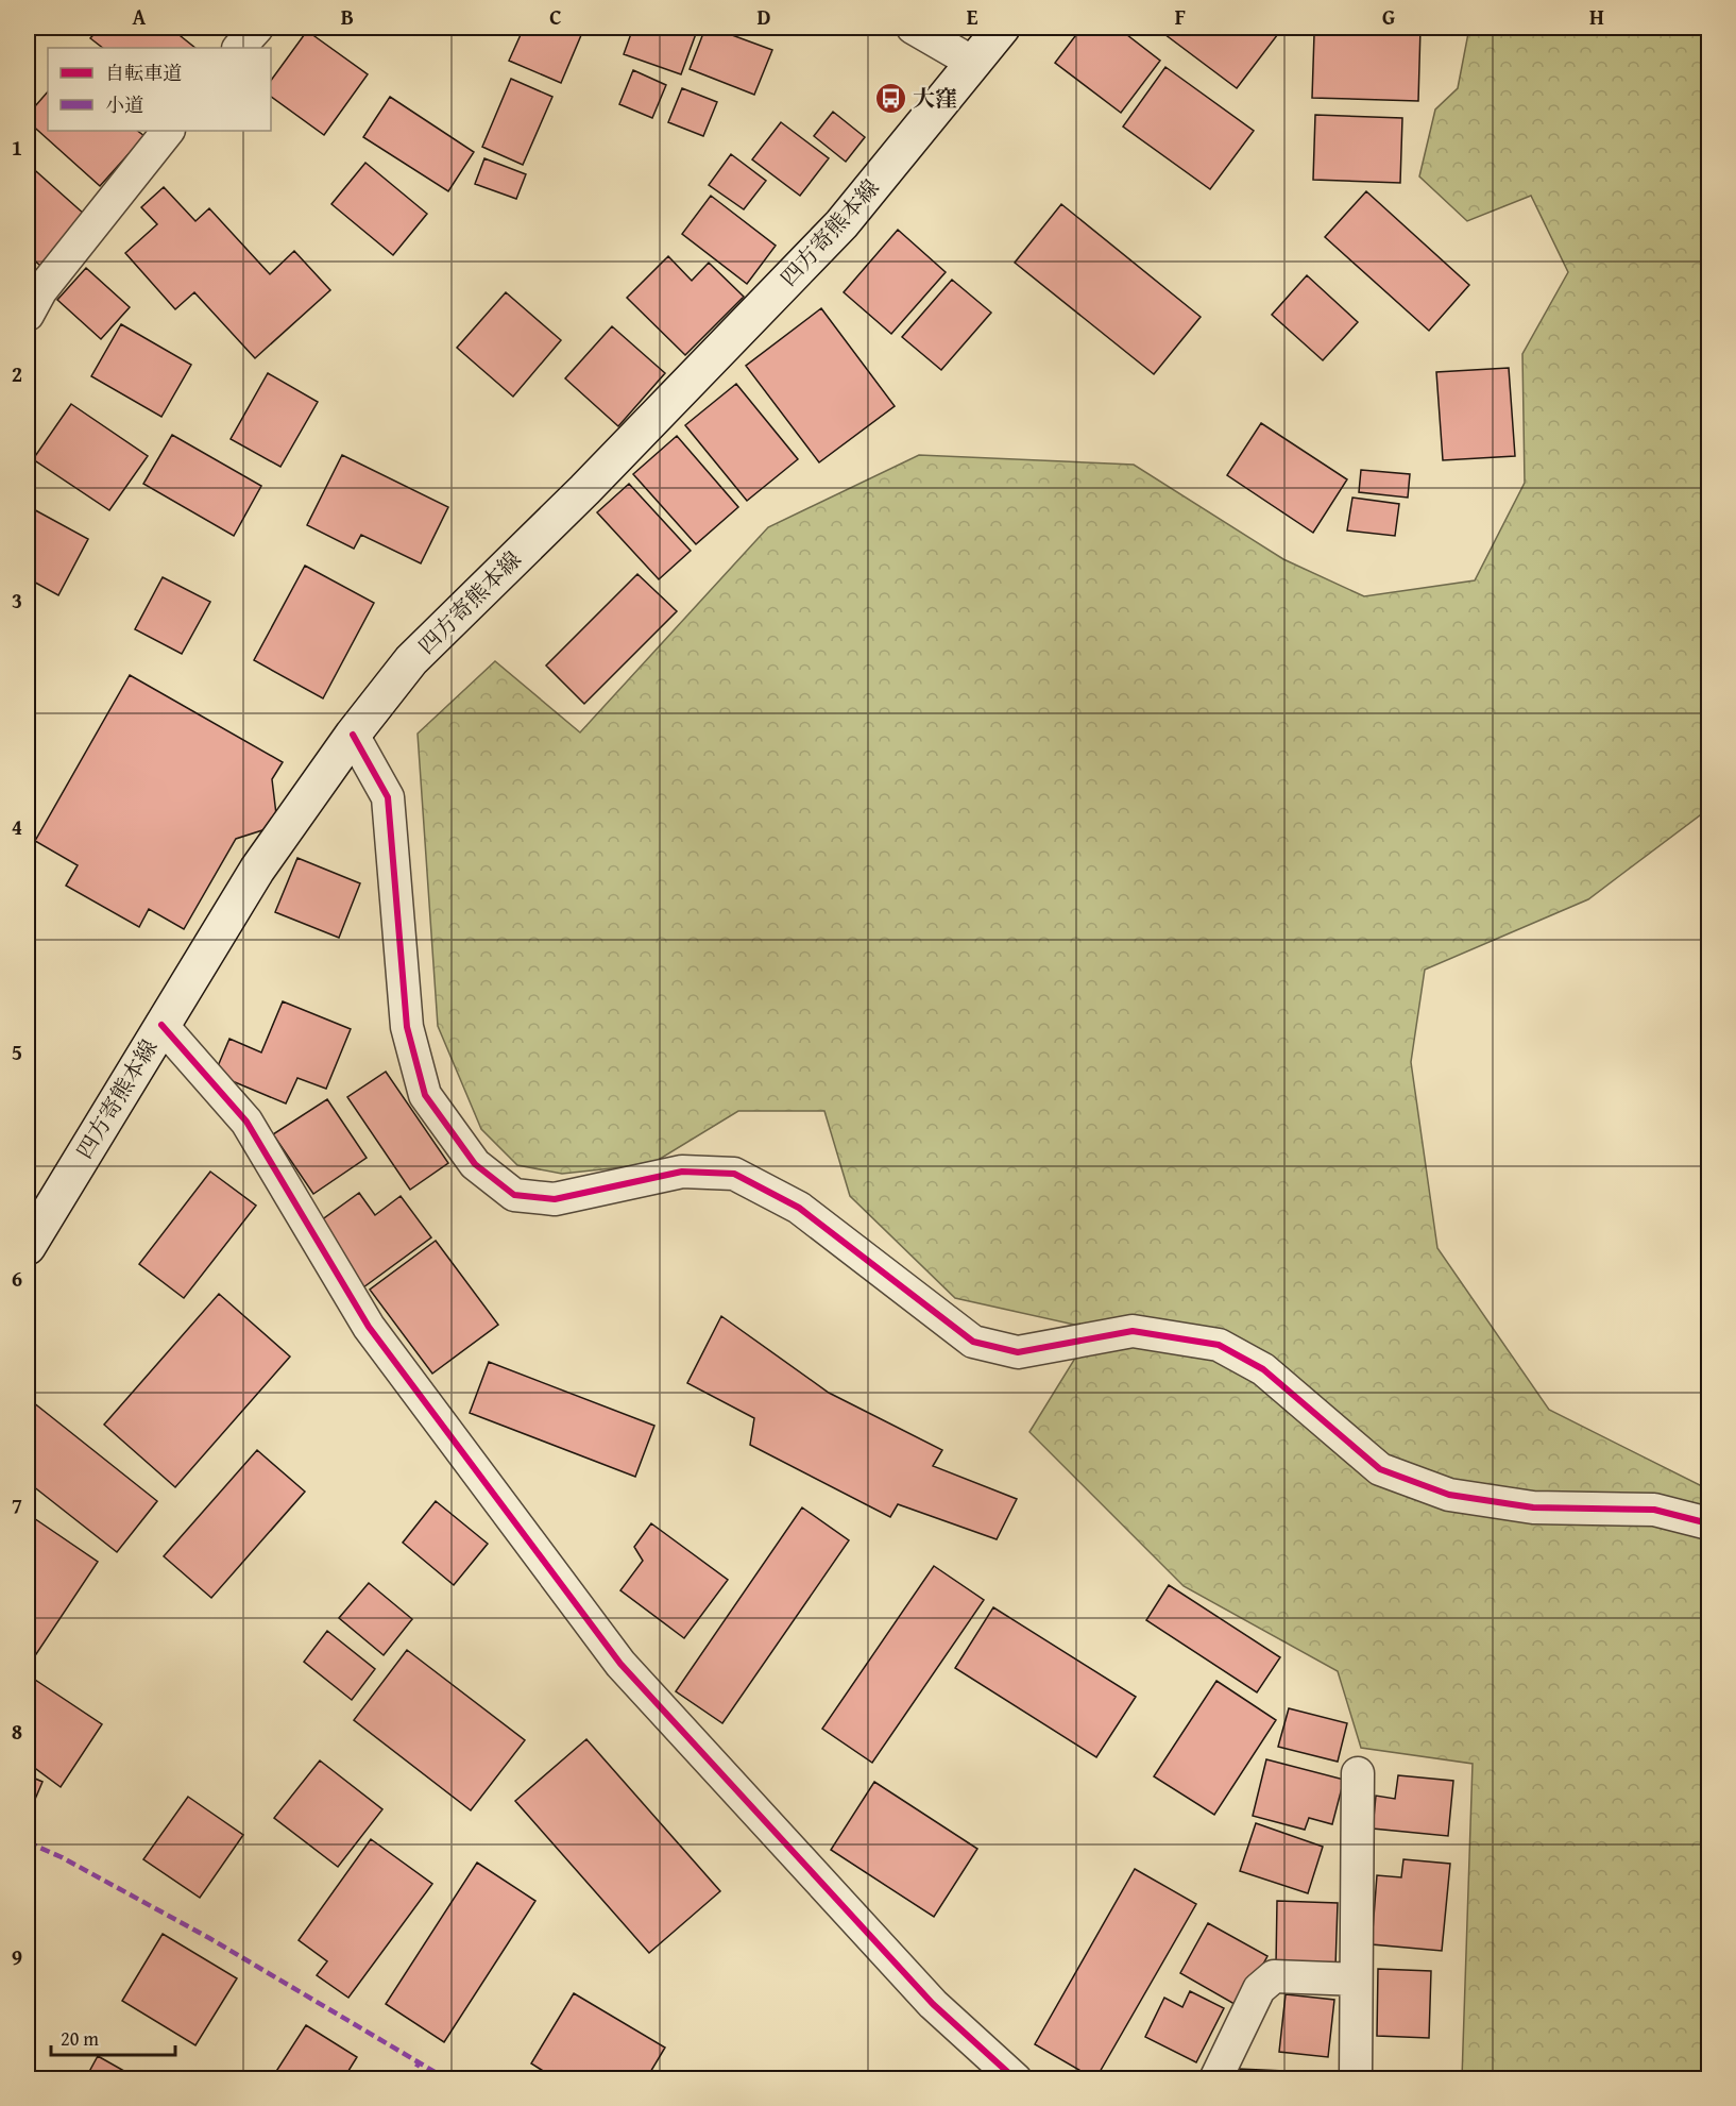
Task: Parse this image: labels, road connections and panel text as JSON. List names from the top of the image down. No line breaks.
{"streets":{"main road":["四方寄熊本線"]},"places":{"bus stop":["大窪"]},"legend":["自転車道","小道"],"scale_bar":"20 m","grid":{"columns":["A","B","C","D","E","F","G","H"],"rows":["1","2","3","4","5","6","7","8","9"]}}
